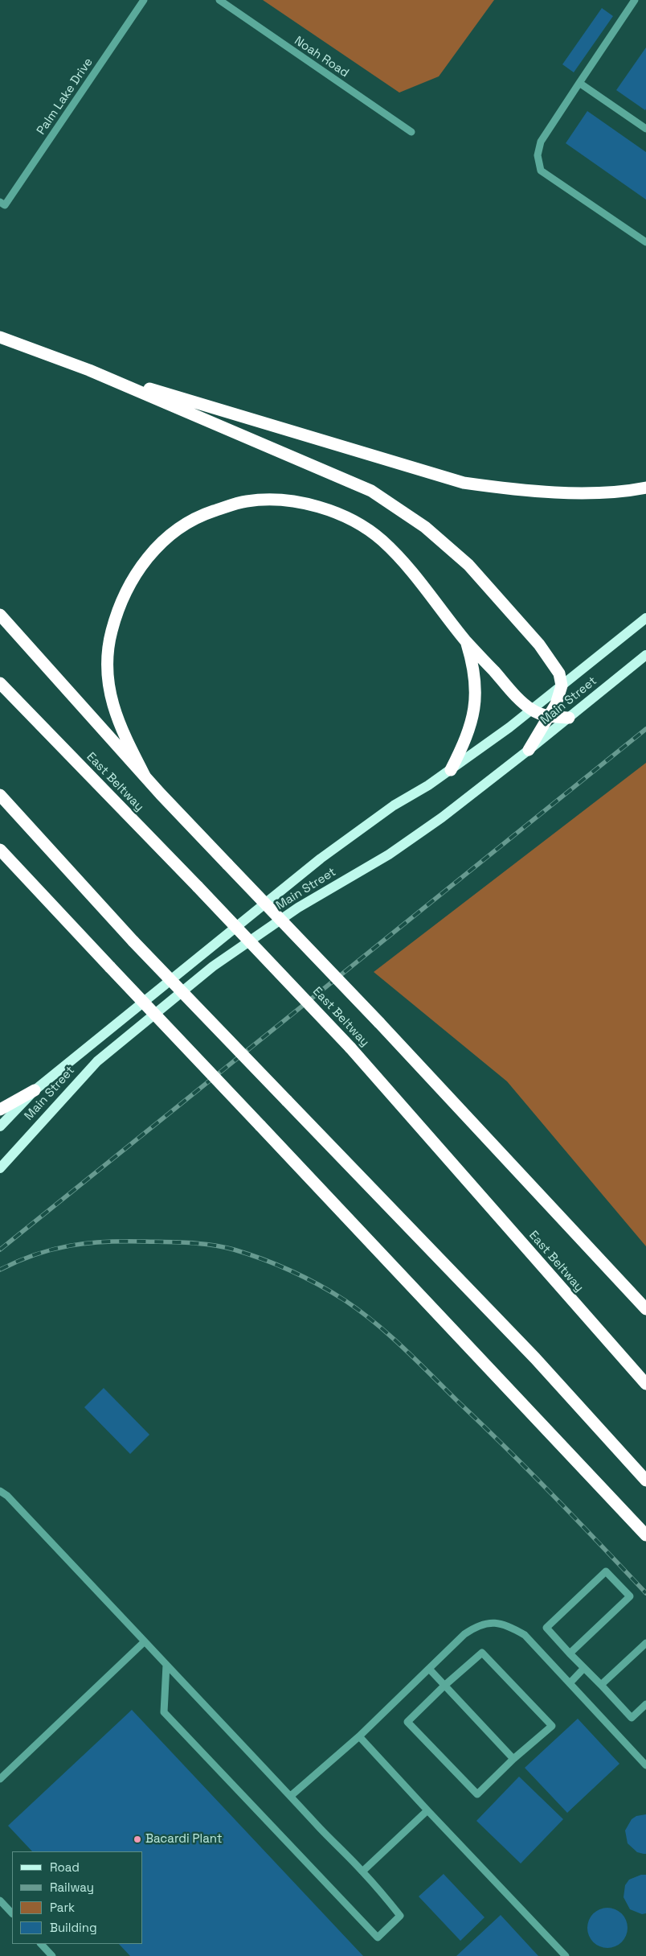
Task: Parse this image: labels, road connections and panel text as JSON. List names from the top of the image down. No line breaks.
{"streets":{"highway":["East Beltway"],"main road":["Main Street"],"street":["Noah Road","Palm Lake Drive"]},"places":["Bacardi Plant"],"legend":["Road","Railway","Park","Building"]}
